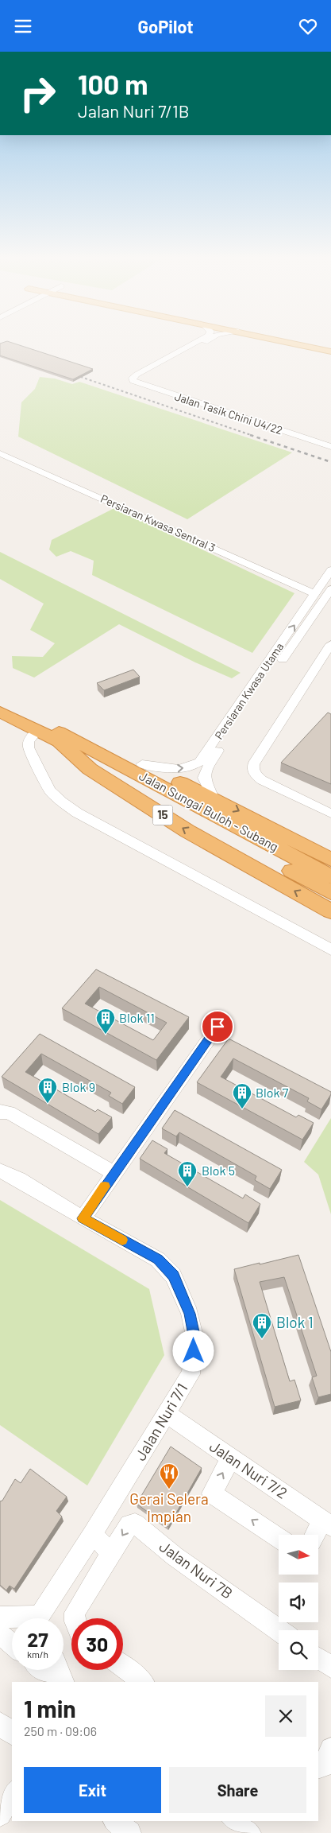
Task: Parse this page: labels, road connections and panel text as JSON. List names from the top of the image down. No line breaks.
{"streets":{"highway":["Jalan Sungai Buloh - Subang","15"],"street":["Jalan Tasik Chini U4/22","Persiaran Kwasa Sentral 3","Persiaran Kwasa Utama","Jalan Nuri 7/1","Jalan Nuri 7/2","Jalan Nuri 7B"]},"crossings":[["Persiaran Kwasa Sentral 3","Persiaran Kwasa Utama"],["Persiaran Kwasa Utama","Jalan Sungai Buloh - Subang"],["Jalan Nuri 7/1","Jalan Nuri 7/2"]],"one_way":["Jalan Nuri 7B"],"places":{"building":["Blok 11","Blok 9","Blok 7","Blok 5","Blok 1"],"restaurant":["Gerai Selera Impian"]},"north":"right","page":{"header":"GoPilot","turn":["100 m","Jalan Nuri 7/1B"],"speed":"27 km/h","limit":"30","heading":["1 min","250 m · 09:06"],"buttons":["Exit","Share"]}}
